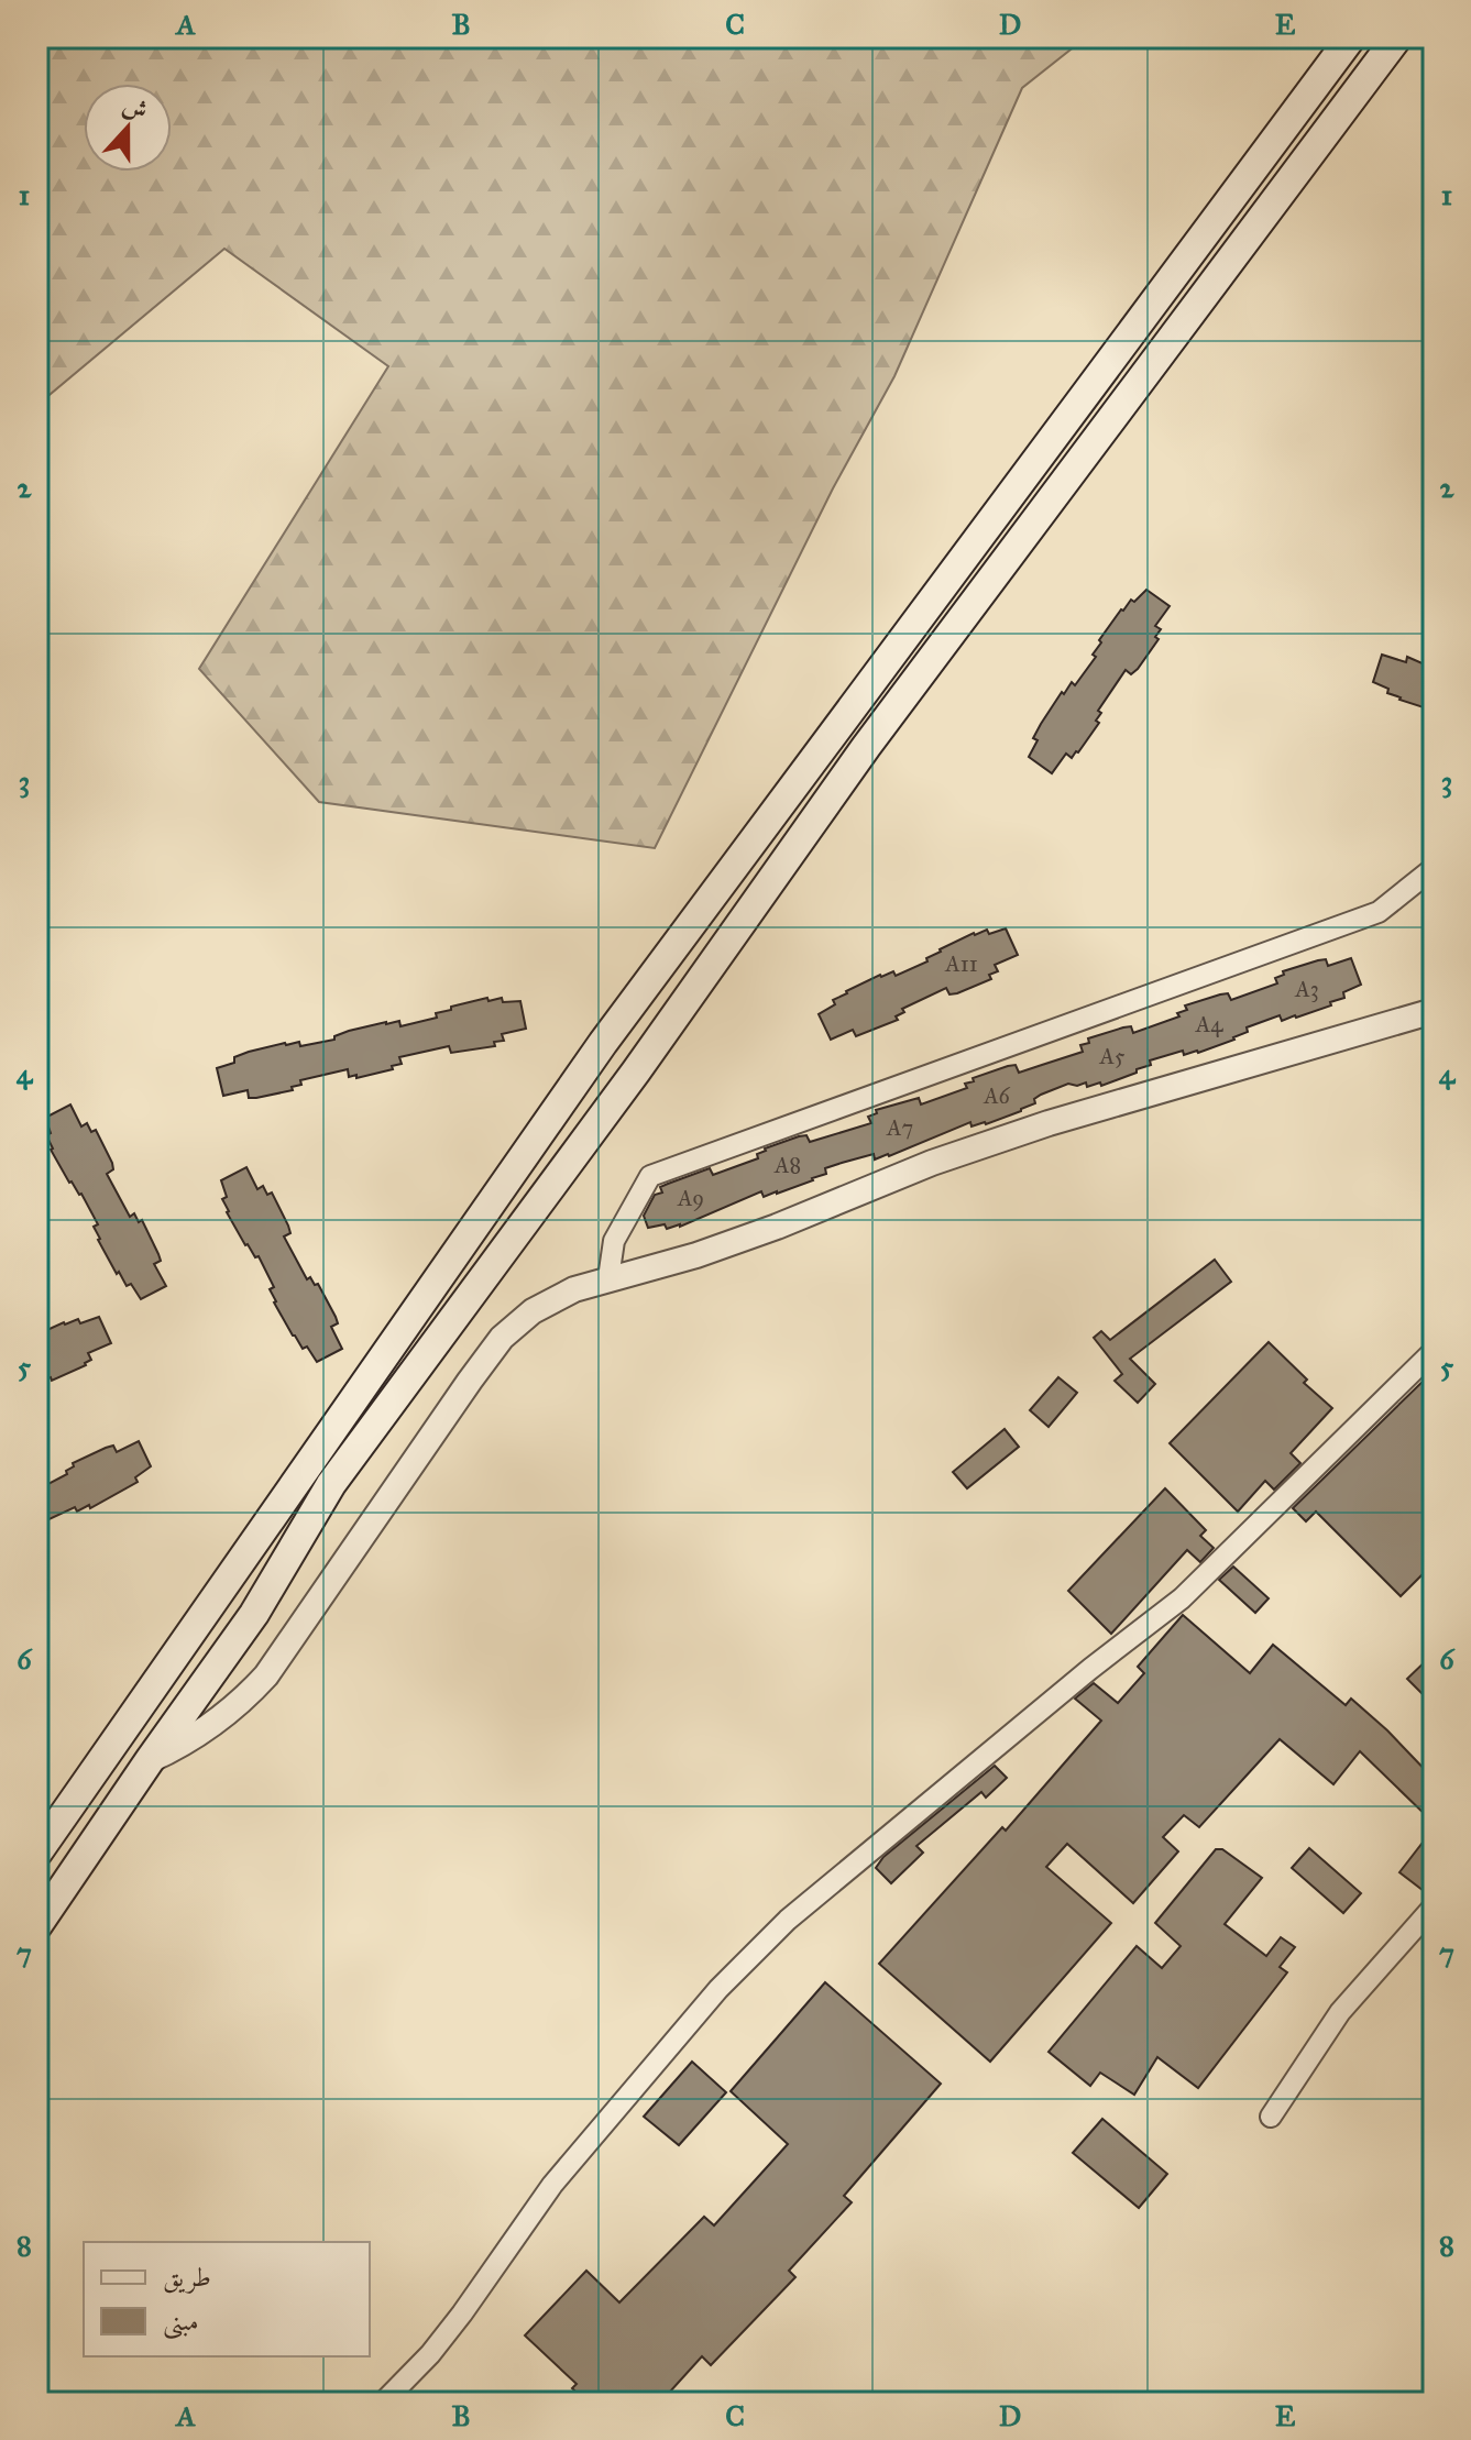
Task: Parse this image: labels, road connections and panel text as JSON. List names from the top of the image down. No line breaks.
{"house_numbers":["A11","A3","A4","A5","A6","A7","A8","A9"],"legend":["طريق","مبنى"],"north":"top","grid":{"columns":["A","B","C","D","E"],"rows":["1","2","3","4","5","6","7","8"]}}
